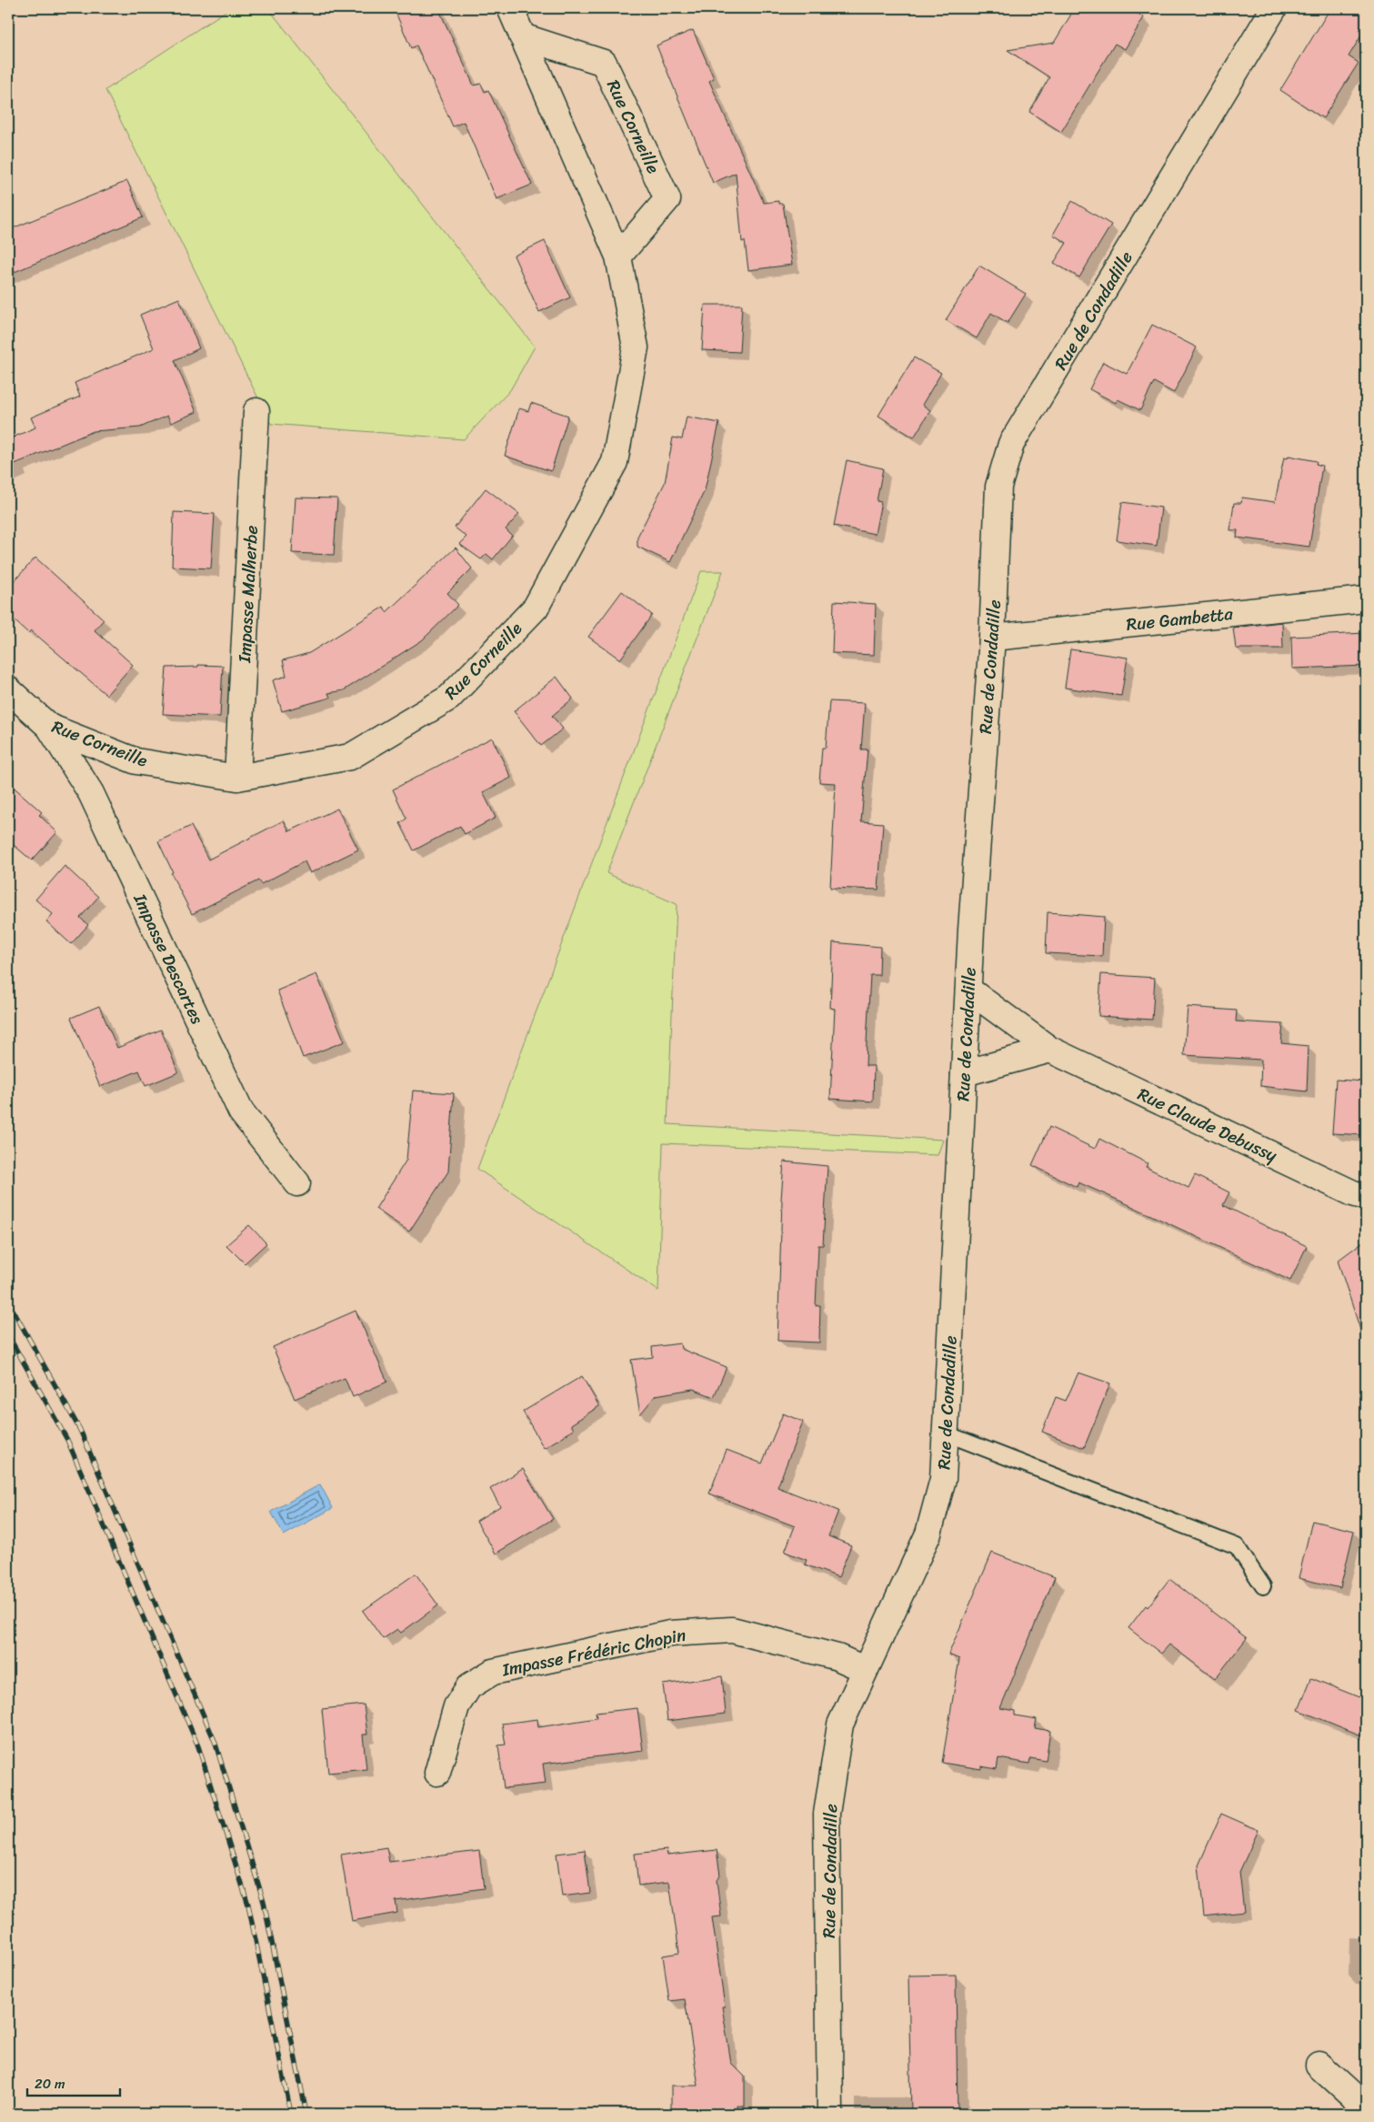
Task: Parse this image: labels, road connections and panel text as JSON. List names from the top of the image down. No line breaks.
{"streets":{"street":["Rue Corneille","Rue de Condadille","Impasse Malherbe","Rue Gambetta","Impasse Descartes","Rue Claude Debussy","Impasse Frédéric Chopin"]},"crossings":[["Rue Corneille","Impasse Malherbe"],["Rue Corneille","Impasse Descartes"],["Rue de Condadille","Rue Gambetta"],["Rue de Condadille","Rue Claude Debussy"],["Rue de Condadille","Impasse Frédéric Chopin"]],"scale_bar":"20 m"}
